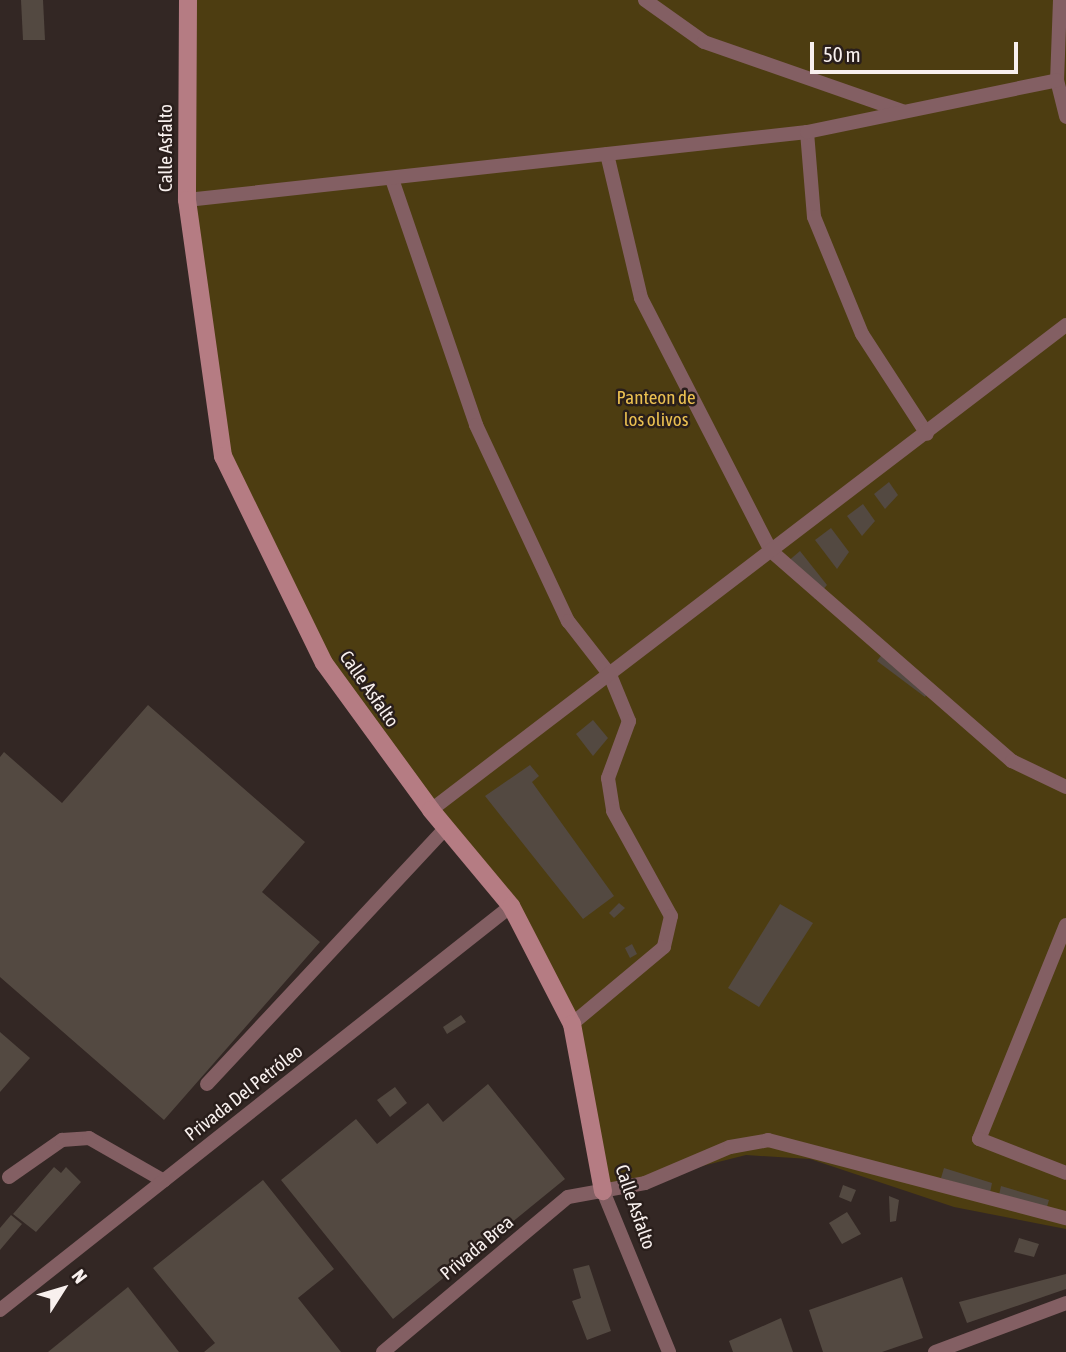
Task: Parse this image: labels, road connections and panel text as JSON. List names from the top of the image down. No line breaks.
{"streets":{"street":["Calle Asfalto"],"lane":["Privada Del Petróleo","Privada Brea"]},"crossings":[["Calle Asfalto","Privada Del Petróleo"],["Calle Asfalto","Privada Brea"]],"parks":["Panteon de los olivos"],"scale_bar":"50 m","north":"top right"}
